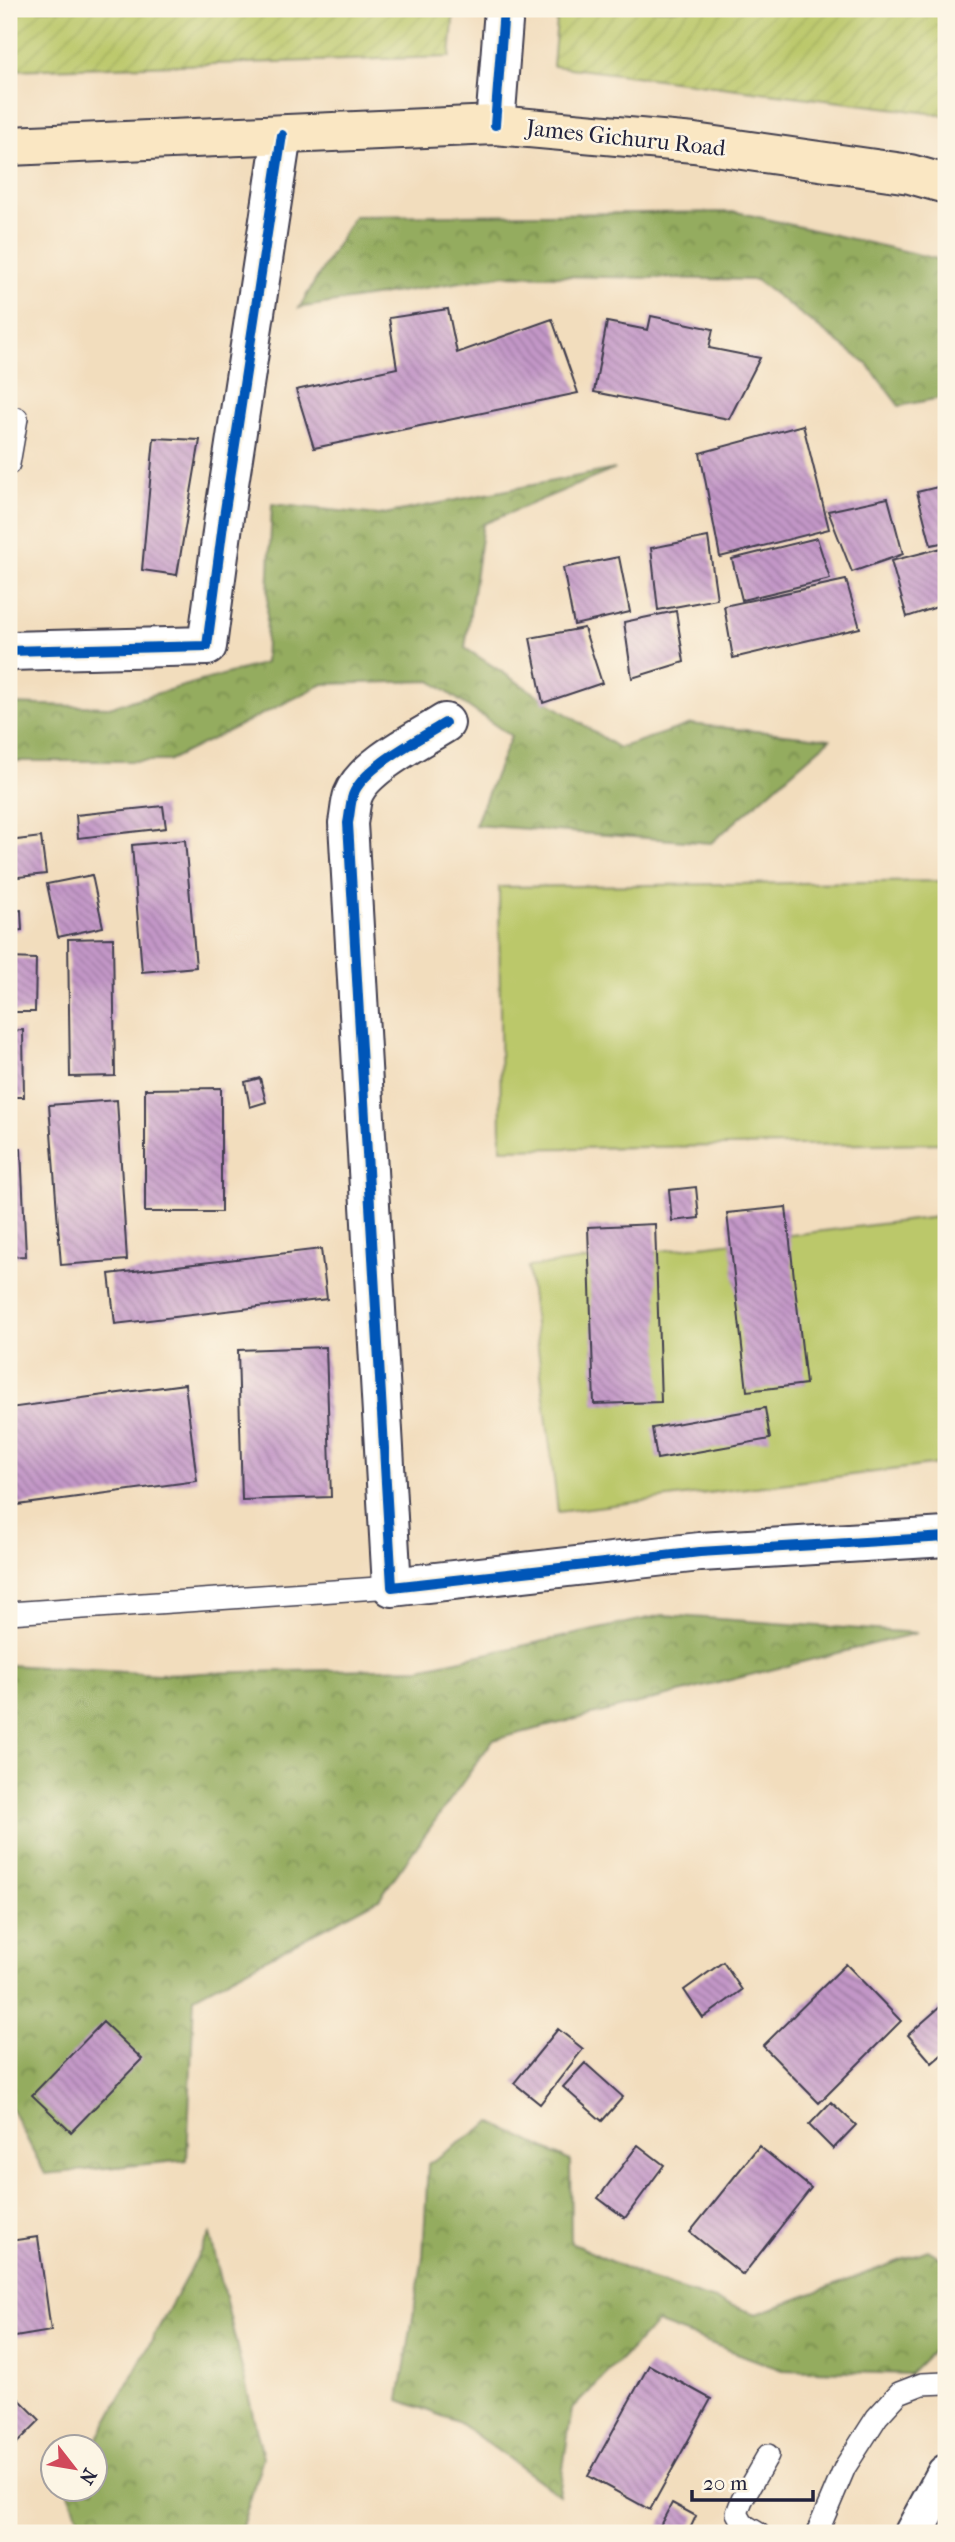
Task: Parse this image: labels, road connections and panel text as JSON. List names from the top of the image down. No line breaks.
{"streets":{"main road":["James Gichuru Road"]},"scale_bar":"20 m","north":"bottom right"}
